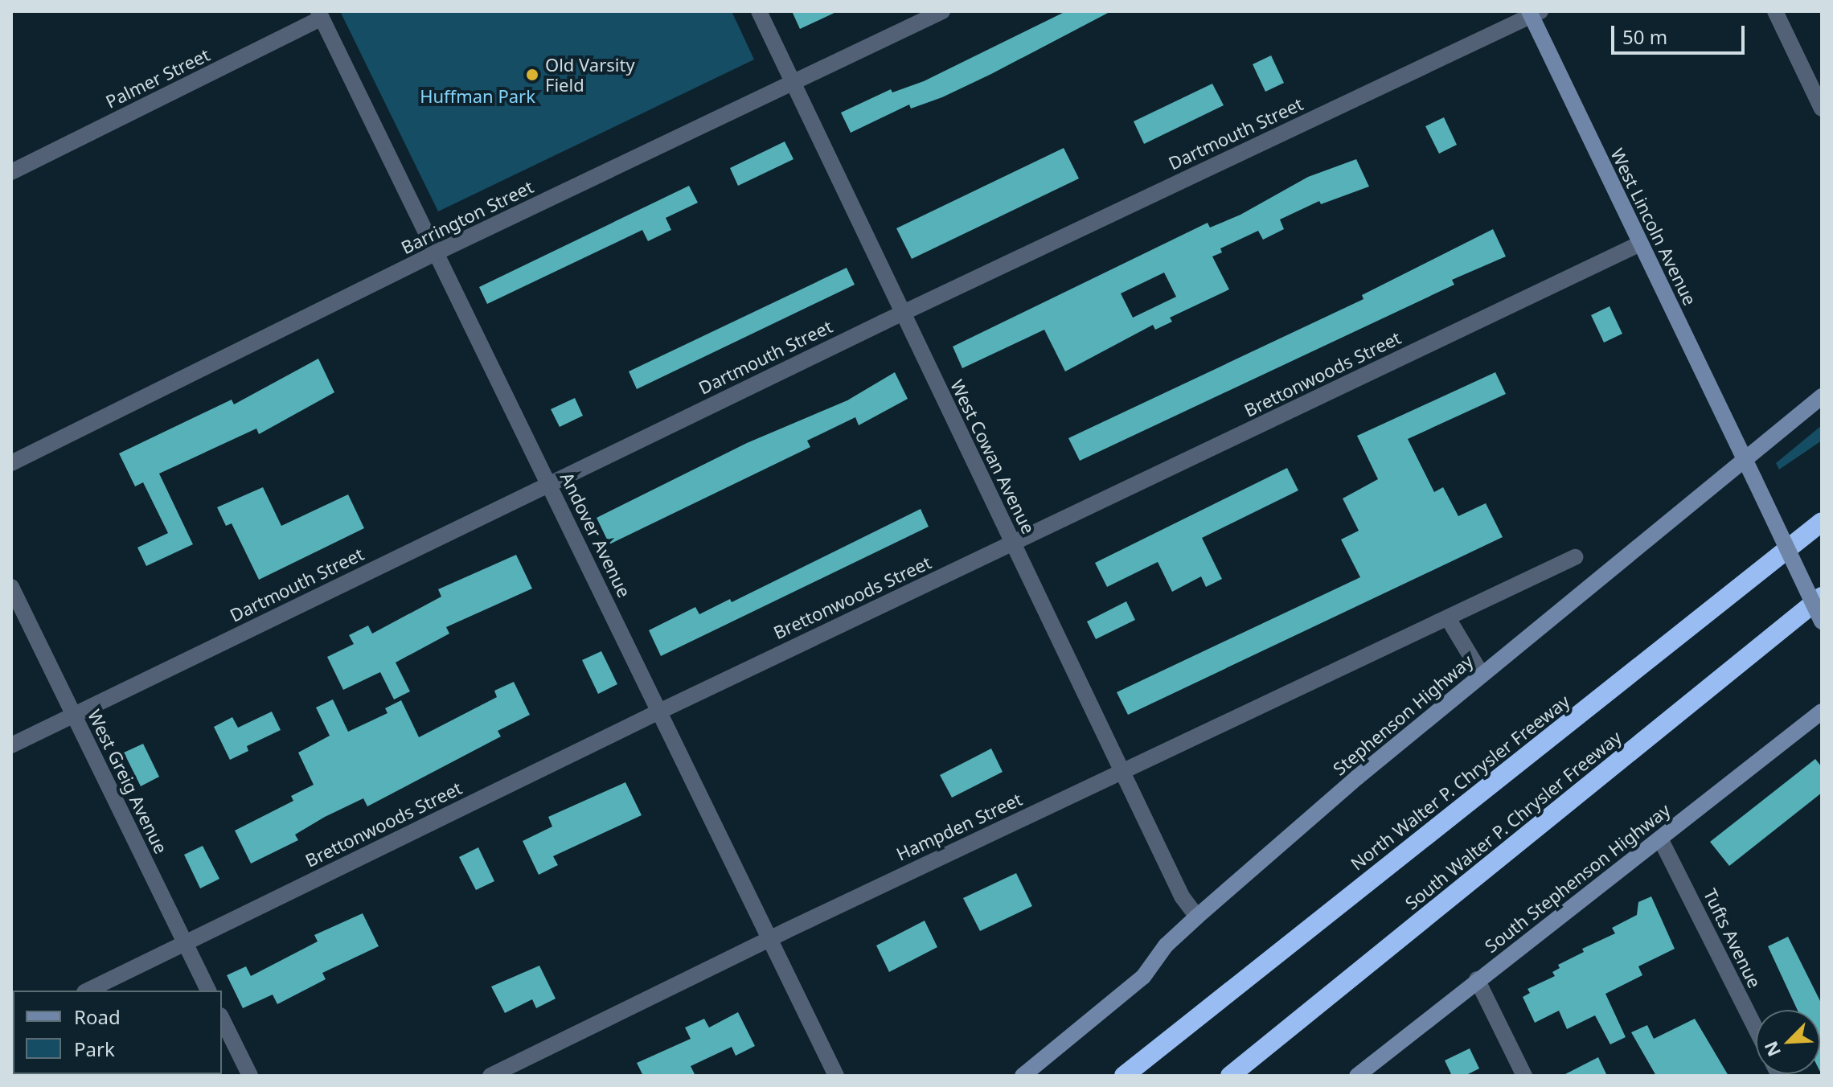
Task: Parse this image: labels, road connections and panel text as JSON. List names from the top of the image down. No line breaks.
{"streets":{"highway":["North Walter P. Chrysler Freeway","South Walter P. Chrysler Freeway"],"main road":["West Lincoln Avenue","Stephenson Highway","South Stephenson Highway"],"street":["Palmer Street","Dartmouth Street","Barrington Street","Brettonwoods Street","West Cowan Avenue","Andover Avenue","West Greig Avenue","Hampden Street","Tufts Avenue"]},"crossings":[["Palmer Street","Andover Avenue"],["Dartmouth Street","West Lincoln Avenue"],["Dartmouth Street","West Cowan Avenue"],["Dartmouth Street","Andover Avenue"],["Dartmouth Street","West Greig Avenue"],["Barrington Street","West Cowan Avenue"],["Barrington Street","Andover Avenue"],["West Lincoln Avenue","Brettonwoods Street"],["West Lincoln Avenue","Stephenson Highway"],["Brettonwoods Street","West Cowan Avenue"],["Brettonwoods Street","Andover Avenue"],["Brettonwoods Street","West Greig Avenue"],["West Cowan Avenue","Stephenson Highway"],["West Cowan Avenue","Hampden Street"],["Andover Avenue","Hampden Street"],["South Stephenson Highway","Tufts Avenue"]],"parks":["Huffman Park"],"places":["Old Varsity Field"],"legend":["Road","Park"],"scale_bar":"50 m","north":"bottom left"}
